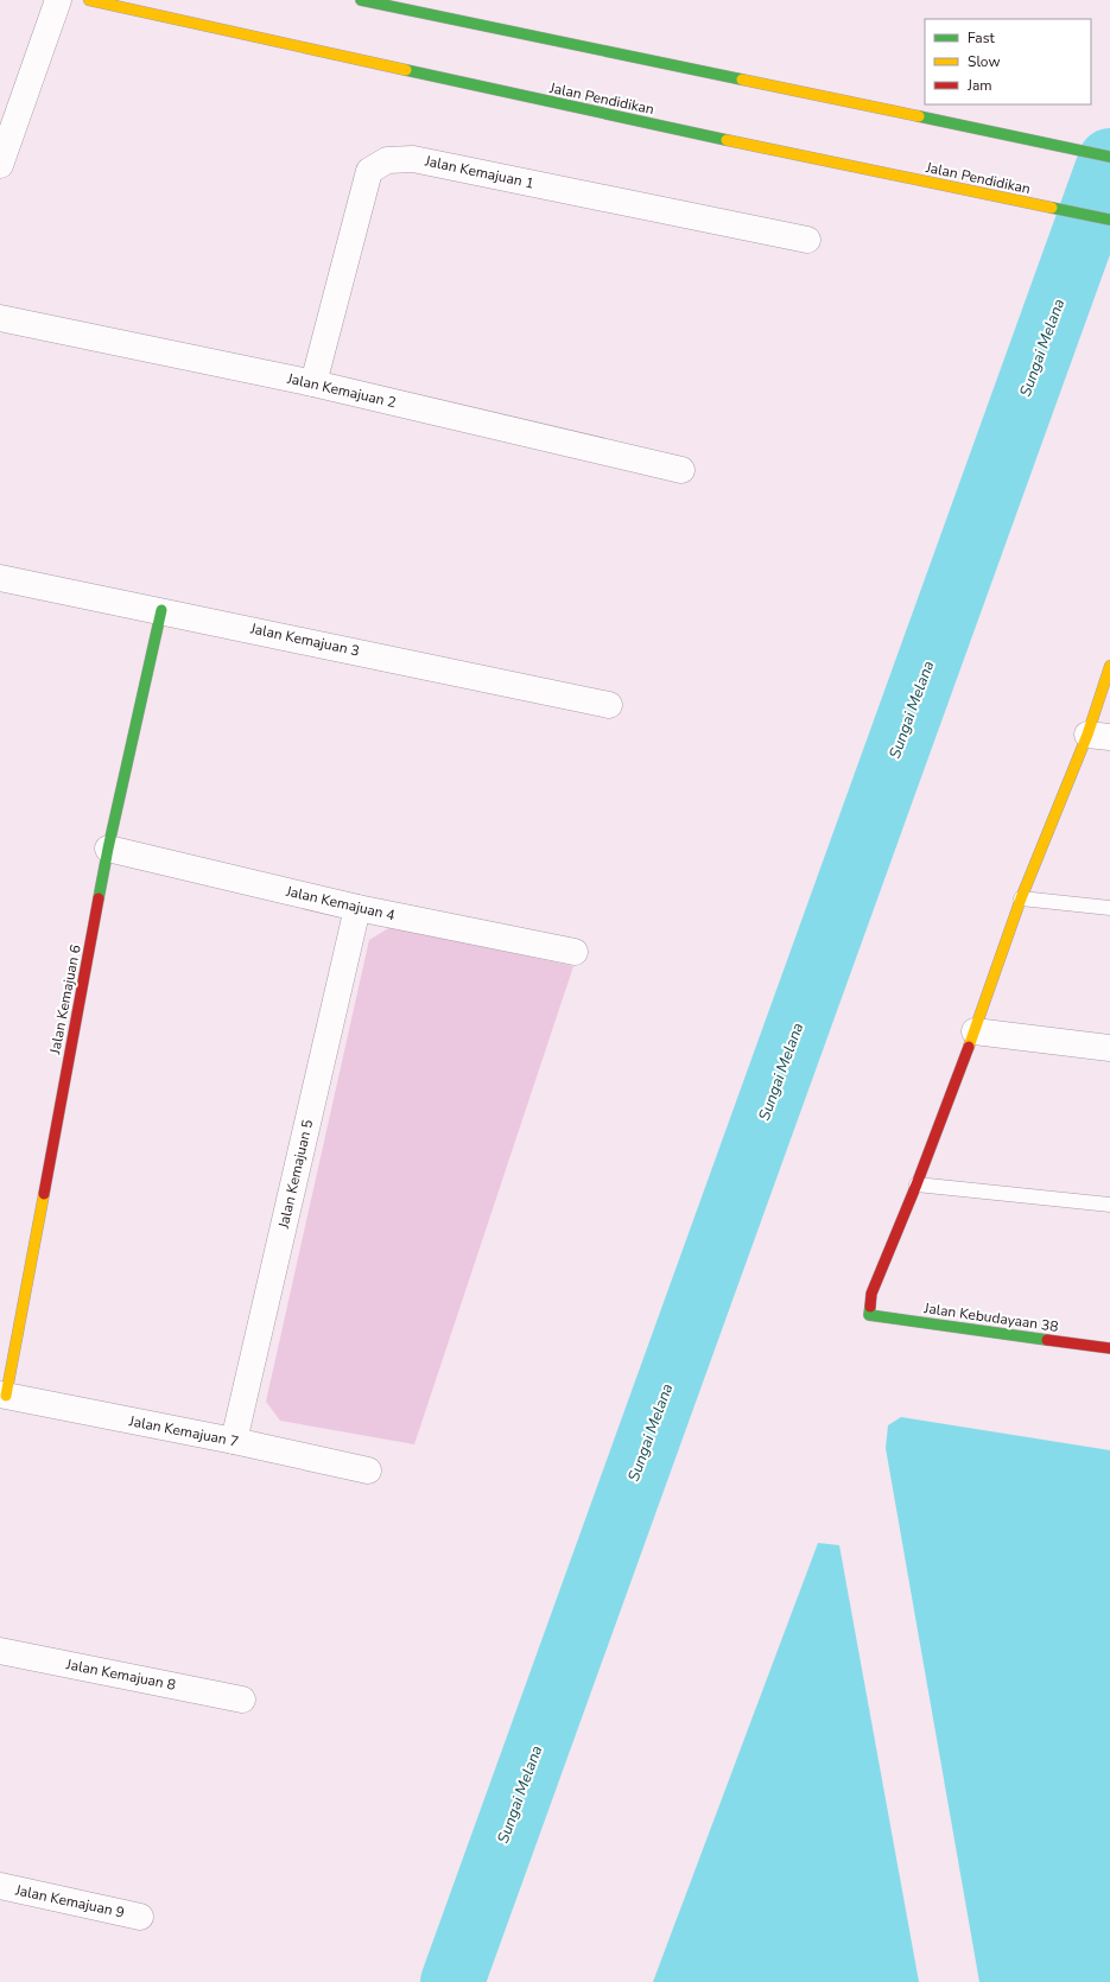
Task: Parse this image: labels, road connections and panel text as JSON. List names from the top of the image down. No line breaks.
{"streets":{"main road":["Jalan Pendidikan","Jalan Kemajuan 6","Jalan Kebudayaan 38"],"street":["Jalan Kemajuan 1","Jalan Kemajuan 2","Jalan Kemajuan 3","Jalan Kemajuan 4","Jalan Kemajuan 5","Jalan Kemajuan 7","Jalan Kemajuan 8","Jalan Kemajuan 9"]},"crossings":[["Jalan Kemajuan 1","Jalan Kemajuan 2"],["Jalan Kemajuan 3","Jalan Kemajuan 6"],["Jalan Kemajuan 4","Jalan Kemajuan 6"],["Jalan Kemajuan 4","Jalan Kemajuan 5"],["Jalan Kemajuan 6","Jalan Kemajuan 7"],["Jalan Kemajuan 5","Jalan Kemajuan 7"]],"water":["Sungai Melana"],"legend":["Fast","Slow","Jam"]}
